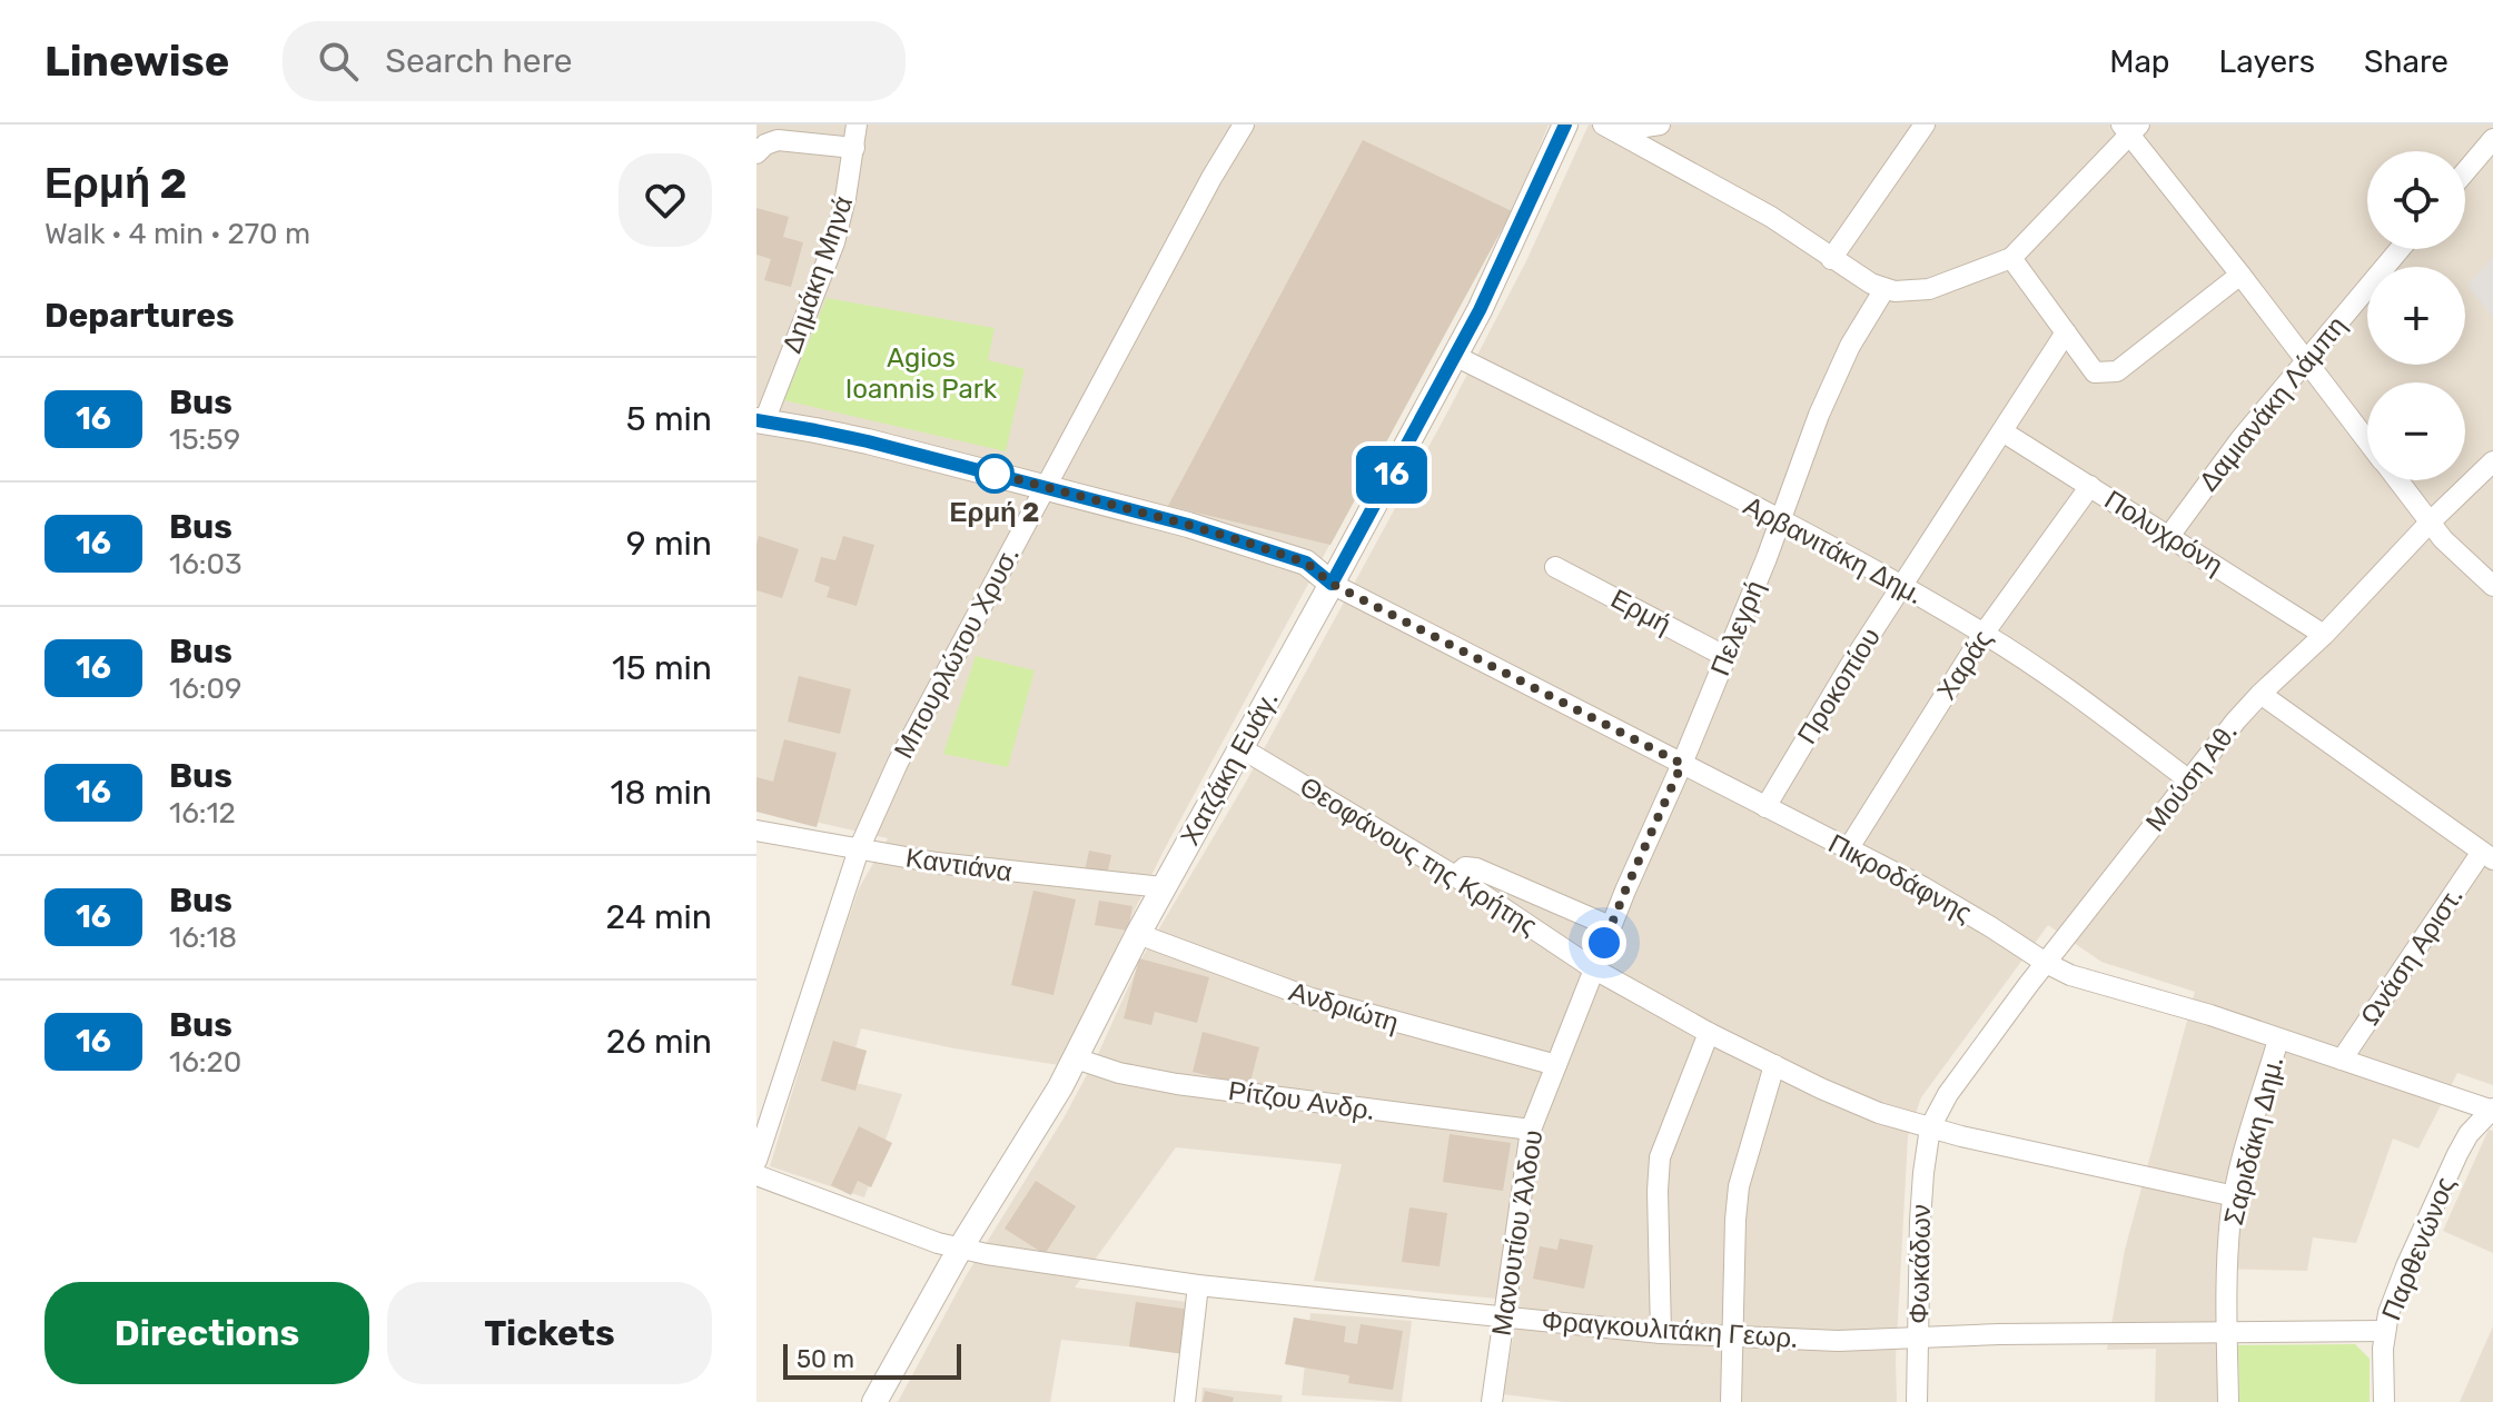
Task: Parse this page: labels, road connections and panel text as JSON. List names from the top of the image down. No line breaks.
{"streets":{"street":["Δημάκη Μηνά","Δαμιανάκη Λάμπη","Πολυχρόνη","Αρβανιτάκη Δημ.","Ερμή","Πελεγρή","Μπουρλώτου Χρυσ.","Χαράς","Προκοπίου","Χατζάκη Ευάγ.","Μούση Αθ.","Θεοφάνους της Κρήτης","Καντιάνα","Πικροδάφνης","Ωνάση Αριστ.","Ανδριώτη","Ρίτζου Ανδρ.","Σαριδάκη Δημ.","Μανουτίου Άλδου","Παρθενώνος","Φωκάδων","Φραγκουλιτάκη Γεωρ."]},"crossings":[["Δαμιανάκη Λάμπη","Πολυχρόνη"],["Πολυχρόνη","Χαράς"],["Πολυχρόνη","Προκοπίου"],["Πολυχρόνη","Μούση Αθ."],["Αρβανιτάκη Δημ.","Πελεγρή"],["Αρβανιτάκη Δημ.","Χαράς"],["Αρβανιτάκη Δημ.","Προκοπίου"],["Αρβανιτάκη Δημ.","Χατζάκη Ευάγ."],["Αρβανιτάκη Δημ.","Μούση Αθ."],["Ερμή","Πελεγρή"],["Πελεγρή","Θεοφάνους της Κρήτης"],["Πελεγρή","Πικροδάφνης"],["Πελεγρή","Μανουτίου Άλδου"],["Μπουρλώτου Χρυσ.","Καντιάνα"],["Χαράς","Πικροδάφνης"],["Προκοπίου","Πικροδάφνης"],["Χατζάκη Ευάγ.","Θεοφάνους της Κρήτης"],["Χατζάκη Ευάγ.","Καντιάνα"],["Χατζάκη Ευάγ.","Πικροδάφνης"],["Χατζάκη Ευάγ.","Ανδριώτη"],["Χατζάκη Ευάγ.","Ρίτζου Ανδρ."],["Χατζάκη Ευάγ.","Φραγκουλιτάκη Γεωρ."],["Μούση Αθ.","Θεοφάνους της Κρήτης"],["Μούση Αθ.","Πικροδάφνης"],["Μούση Αθ.","Φωκάδων"],["Θεοφάνους της Κρήτης","Σαριδάκη Δημ."],["Θεοφάνους της Κρήτης","Μανουτίου Άλδου"],["Θεοφάνους της Κρήτης","Φωκάδων"],["Πικροδάφνης","Ωνάση Αριστ."],["Πικροδάφνης","Σαριδάκη Δημ."],["Πικροδάφνης","Παρθενώνος"],["Ανδριώτη","Μανουτίου Άλδου"],["Ρίτζου Ανδρ.","Μανουτίου Άλδου"],["Σαριδάκη Δημ.","Φραγκουλιτάκη Γεωρ."],["Μανουτίου Άλδου","Φραγκουλιτάκη Γεωρ."],["Παρθενώνος","Φραγκουλιτάκη Γεωρ."],["Φωκάδων","Φραγκουλιτάκη Γεωρ."]],"parks":["Agios Ioannis Park"],"places":["Ερμή 2"],"lines":["bus line 16"],"scale_bar":"50 m","page":{"header":"Linewise","search":"Search here","nav":["Map","Layers","Share"],"heading":[["Ερμή 2","Walk · 4 min · 270 m"],"Departures"],"on_map":"16","map_buttons":["+","−"],"list":[{"mark":"16","name":"Bus","note":"15:59","value":"5 min"},{"mark":"16","name":"Bus","note":"16:03","value":"9 min"},{"mark":"16","name":"Bus","note":"16:09","value":"15 min"},{"mark":"16","name":"Bus","note":"16:12","value":"18 min"},{"mark":"16","name":"Bus","note":"16:18","value":"24 min"},{"mark":"16","name":"Bus","note":"16:20","value":"26 min"}],"buttons":["Directions","Tickets"],"scale":"50 m"}}
